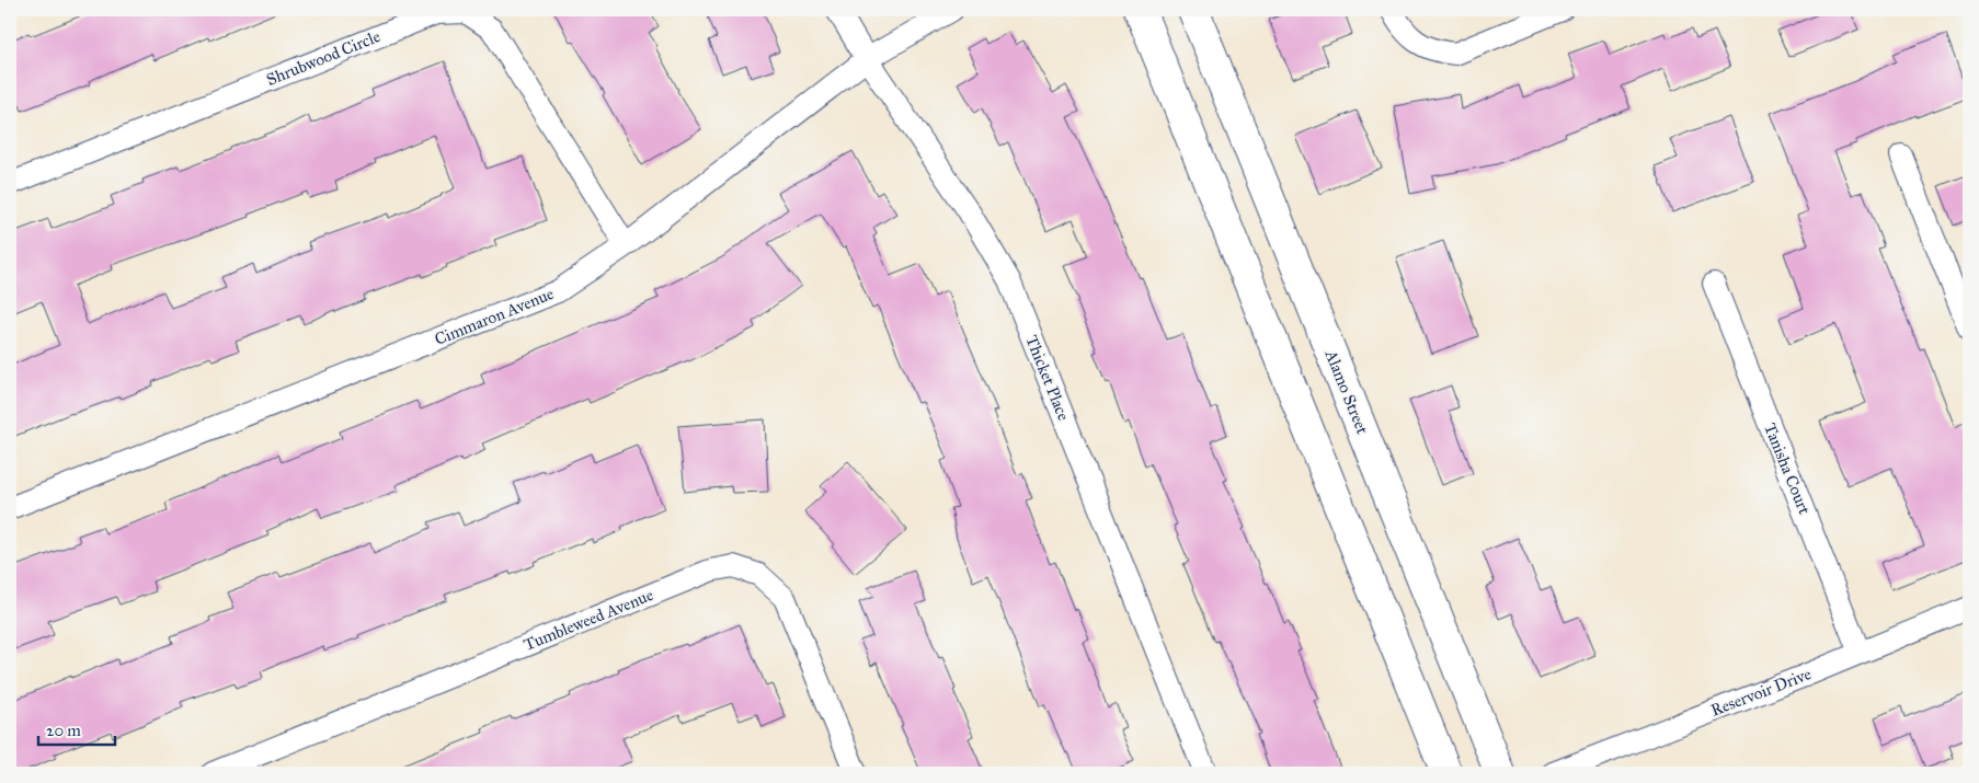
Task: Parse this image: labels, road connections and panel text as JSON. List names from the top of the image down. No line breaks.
{"streets":{"main road":["Alamo Street"],"street":["Shrubwood Circle","Cimmaron Avenue","Thicket Place","Tanisha Court","Tumbleweed Avenue","Reservoir Drive"]},"crossings":[["Shrubwood Circle","Cimmaron Avenue"],["Cimmaron Avenue","Thicket Place"],["Tanisha Court","Reservoir Drive"]],"scale_bar":"20 m"}
